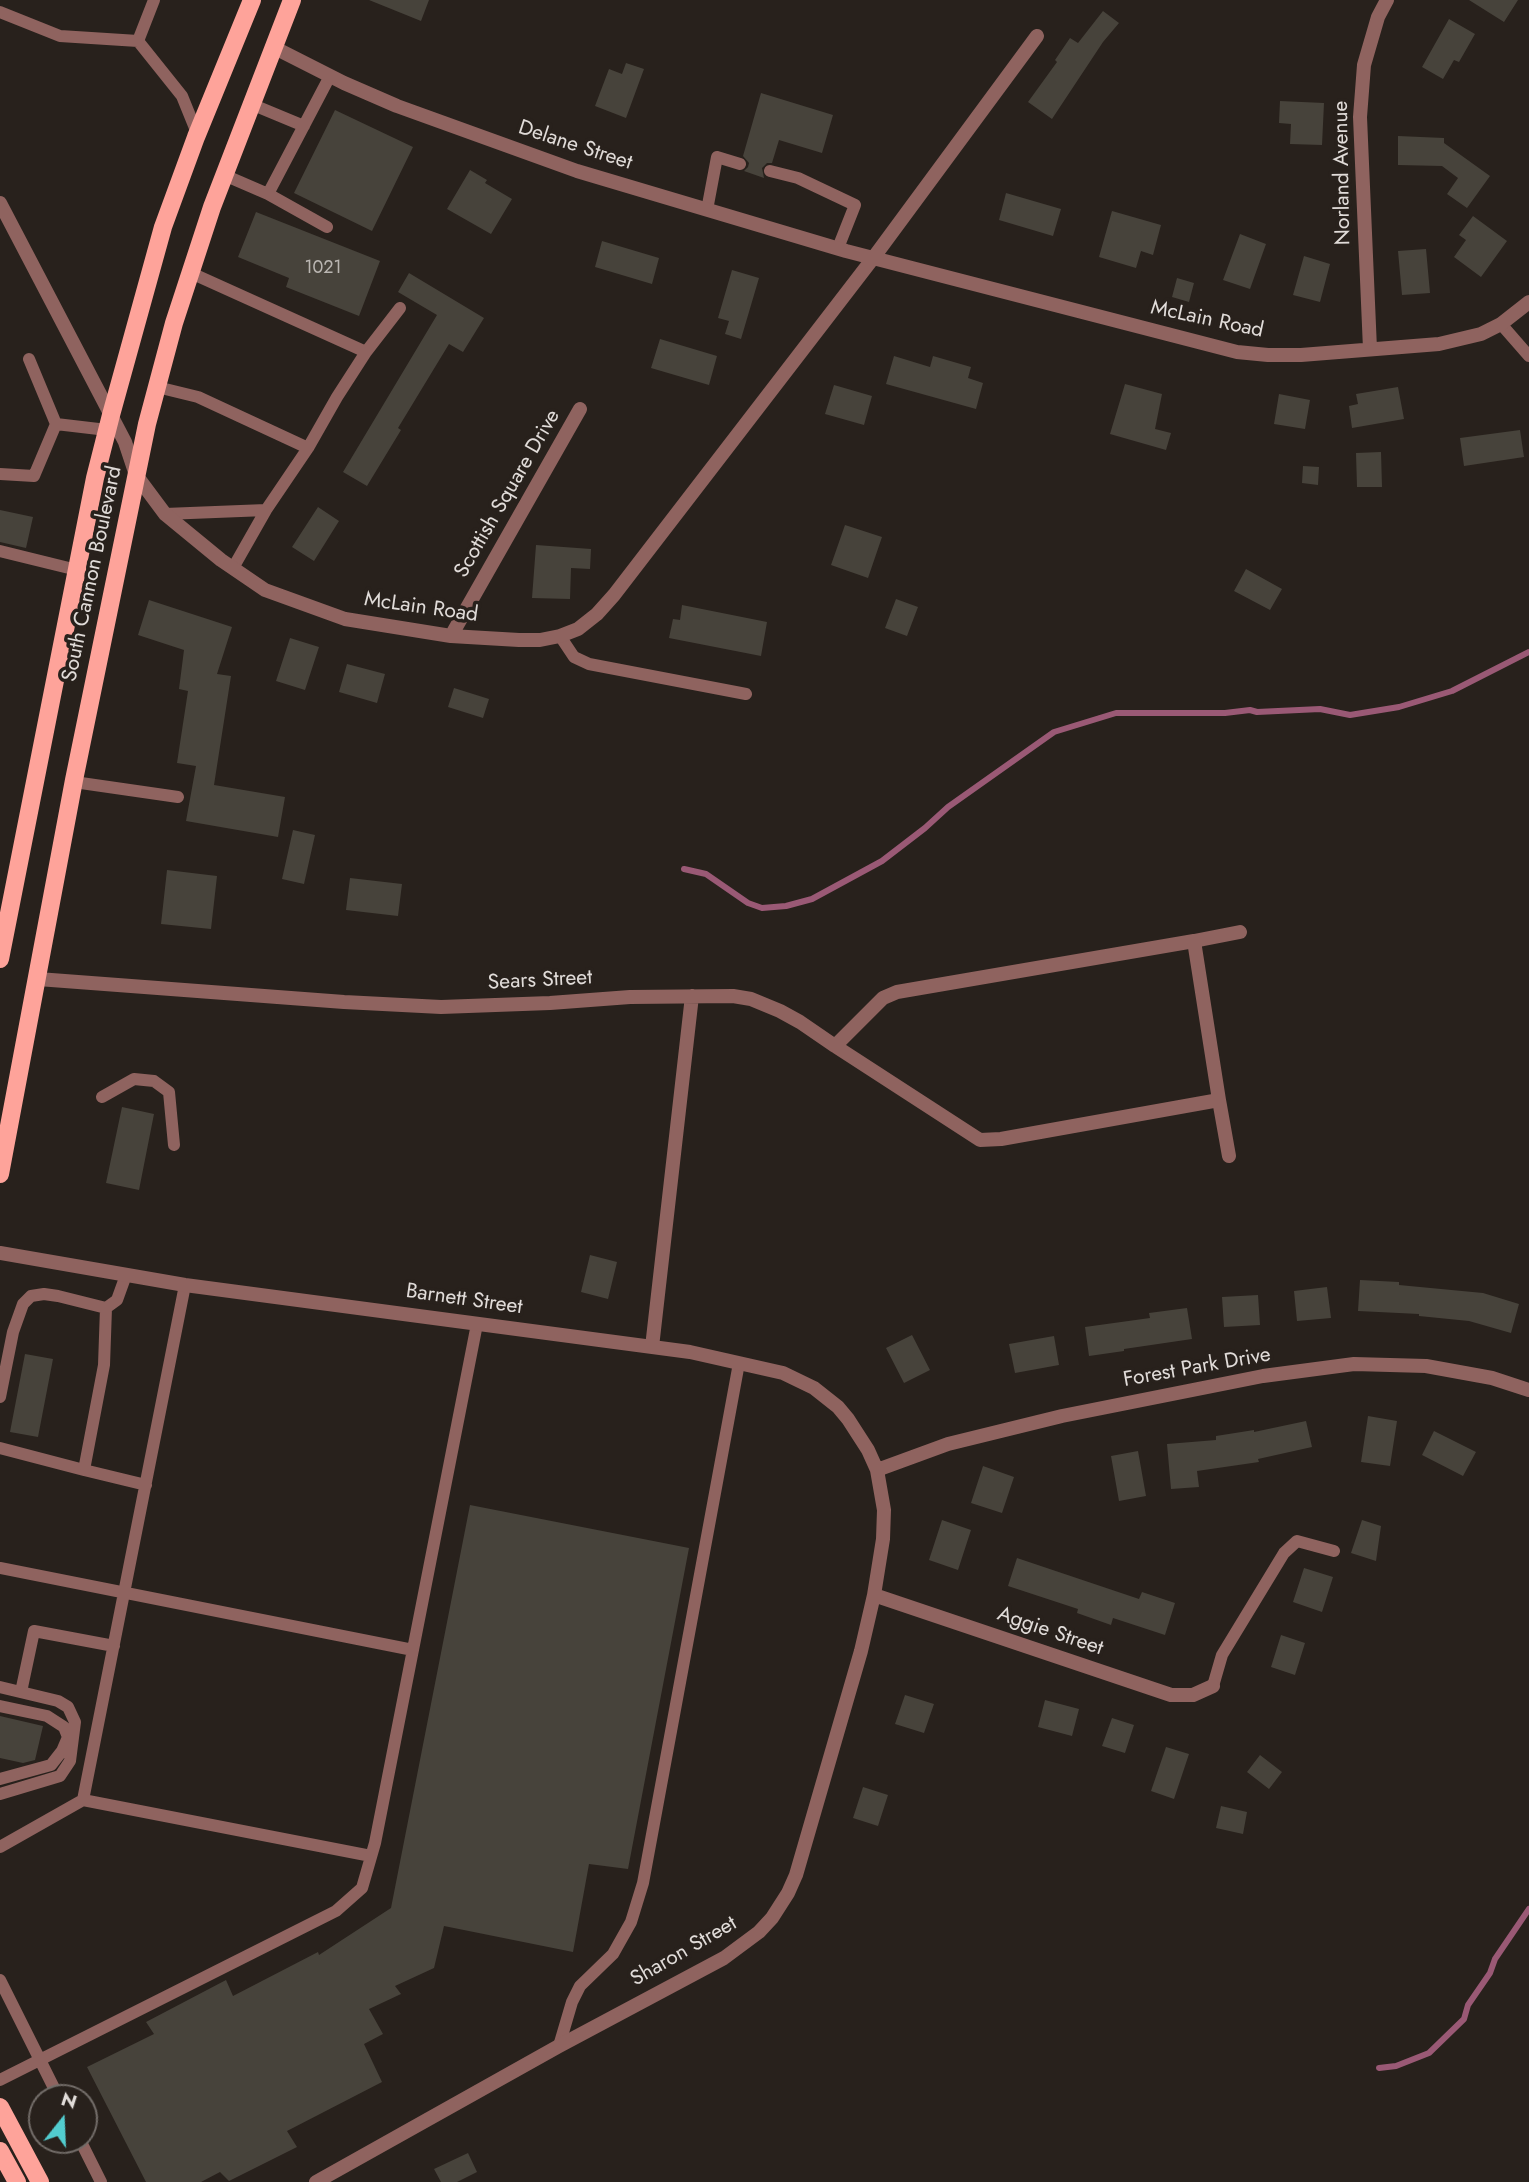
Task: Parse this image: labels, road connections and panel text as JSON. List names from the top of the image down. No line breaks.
{"streets":{"main road":["South Cannon Boulevard"],"street":["Delane Street","Norland Avenue","McLain Road","Scottish Square Drive","Sears Street","Barnett Street","Forest Park Drive","Aggie Street","Sharon Street"]},"crossings":[["Delane Street","McLain Road"],["Delane Street","South Cannon Boulevard"],["Norland Avenue","McLain Road"],["McLain Road","Scottish Square Drive"],["McLain Road","South Cannon Boulevard"],["South Cannon Boulevard","Sears Street"],["Barnett Street","Forest Park Drive"],["Barnett Street","Sharon Street"],["Forest Park Drive","Sharon Street"],["Aggie Street","Sharon Street"]],"house_numbers":["1021"],"north":"top"}
